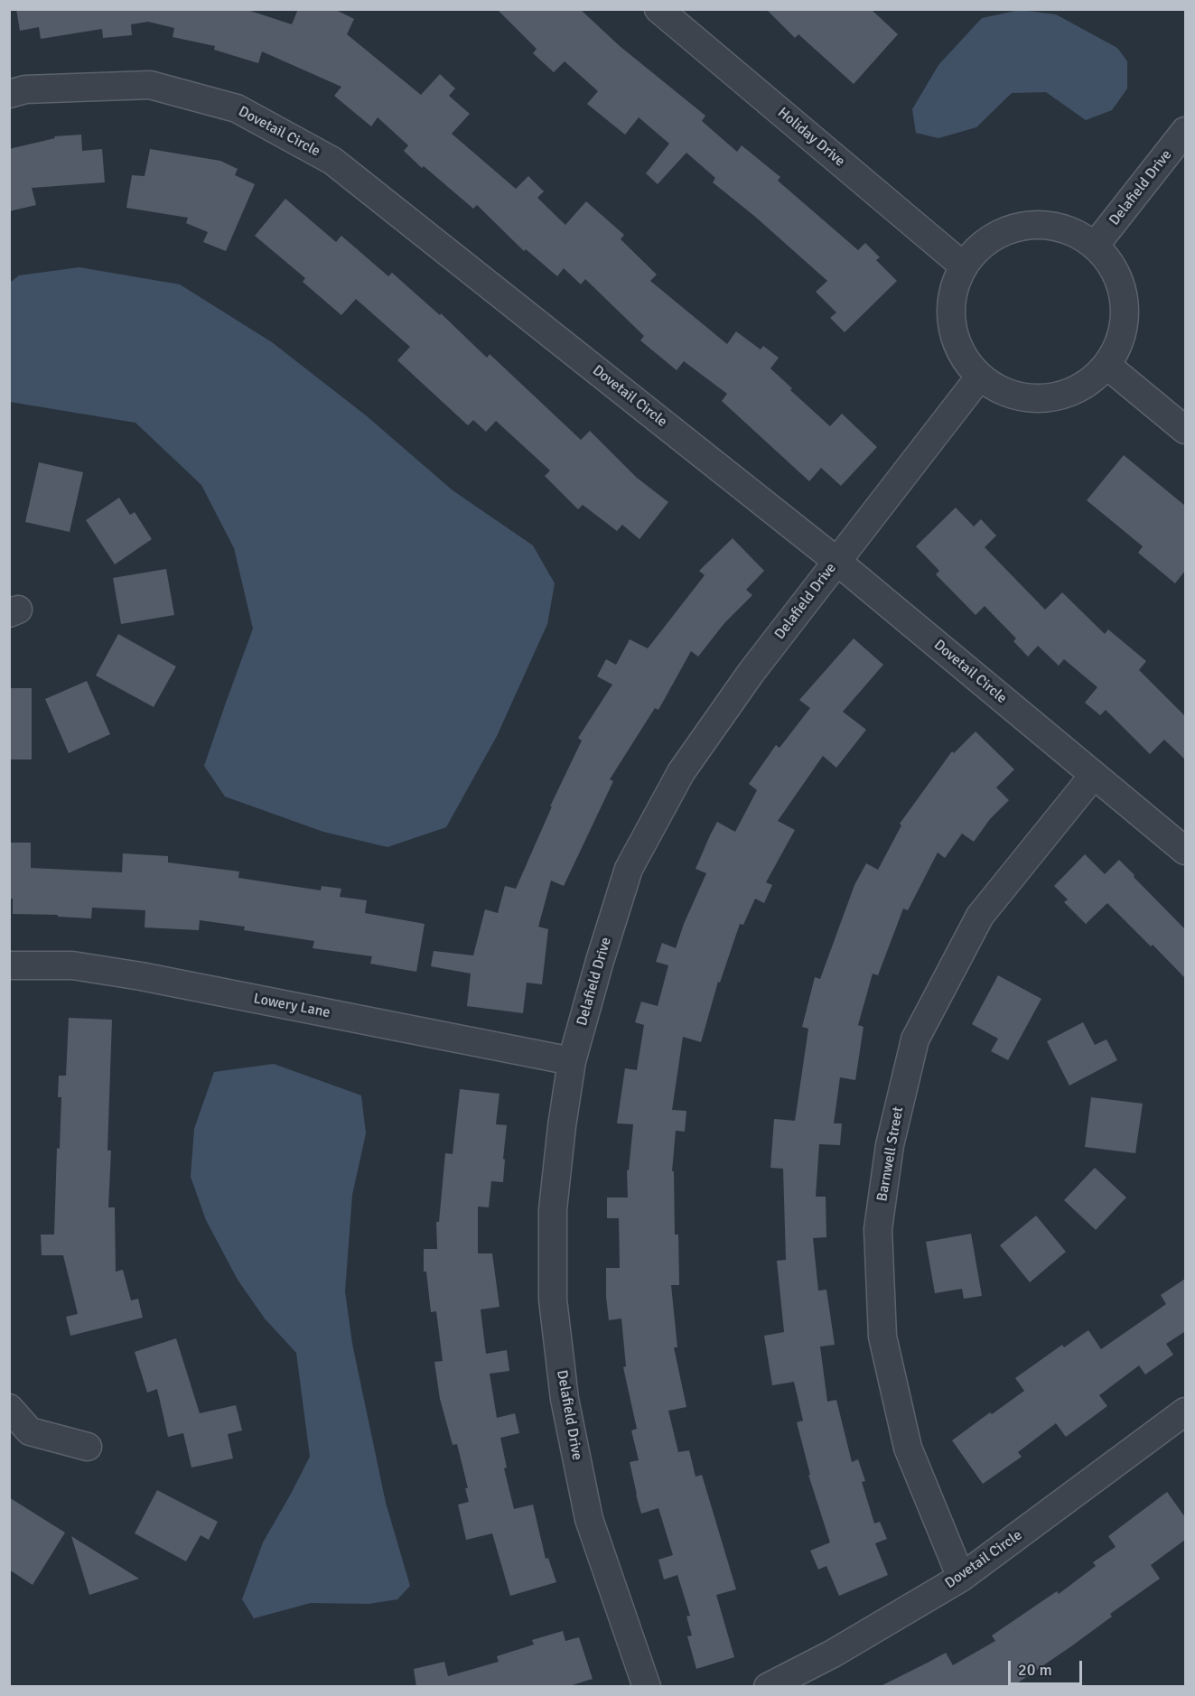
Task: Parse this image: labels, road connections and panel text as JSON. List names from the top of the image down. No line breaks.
{"streets":{"street":["Dovetail Circle","Holiday Drive","Delafield Drive","Lowery Lane","Barnwell Street"]},"crossings":[["Dovetail Circle","Delafield Drive"],["Dovetail Circle","Barnwell Street"],["Holiday Drive","Delafield Drive"],["Delafield Drive","Lowery Lane"]],"scale_bar":"20 m"}
